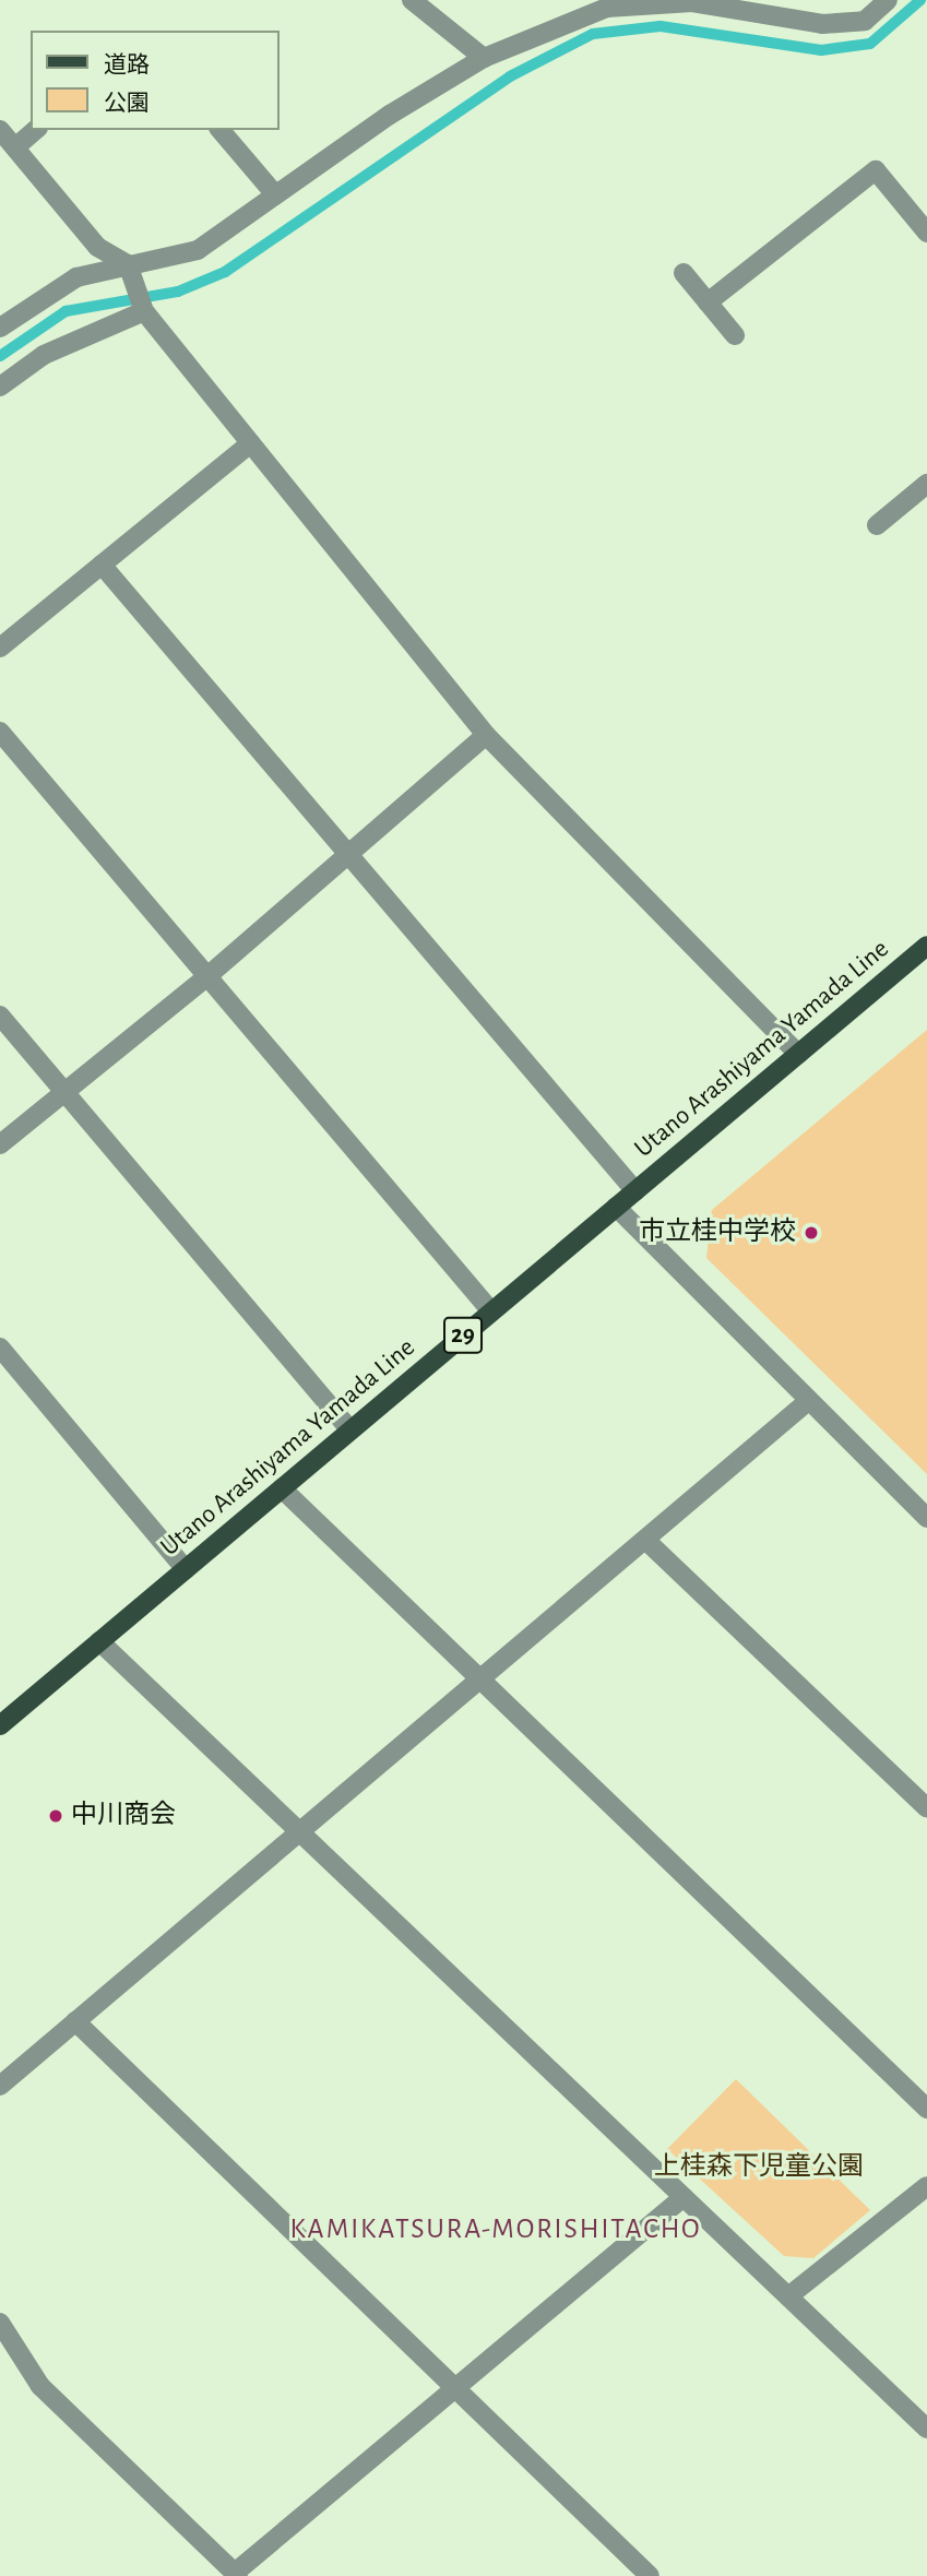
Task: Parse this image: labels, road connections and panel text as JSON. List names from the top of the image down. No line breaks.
{"streets":{"main road":["Utano Arashiyama Yamada Line","29"]},"districts":["KAMIKATSURA-MORISHITACHO"],"parks":["上桂森下児童公園"],"places":["市立桂中学校","中川商会"],"legend":["道路","公園"]}
